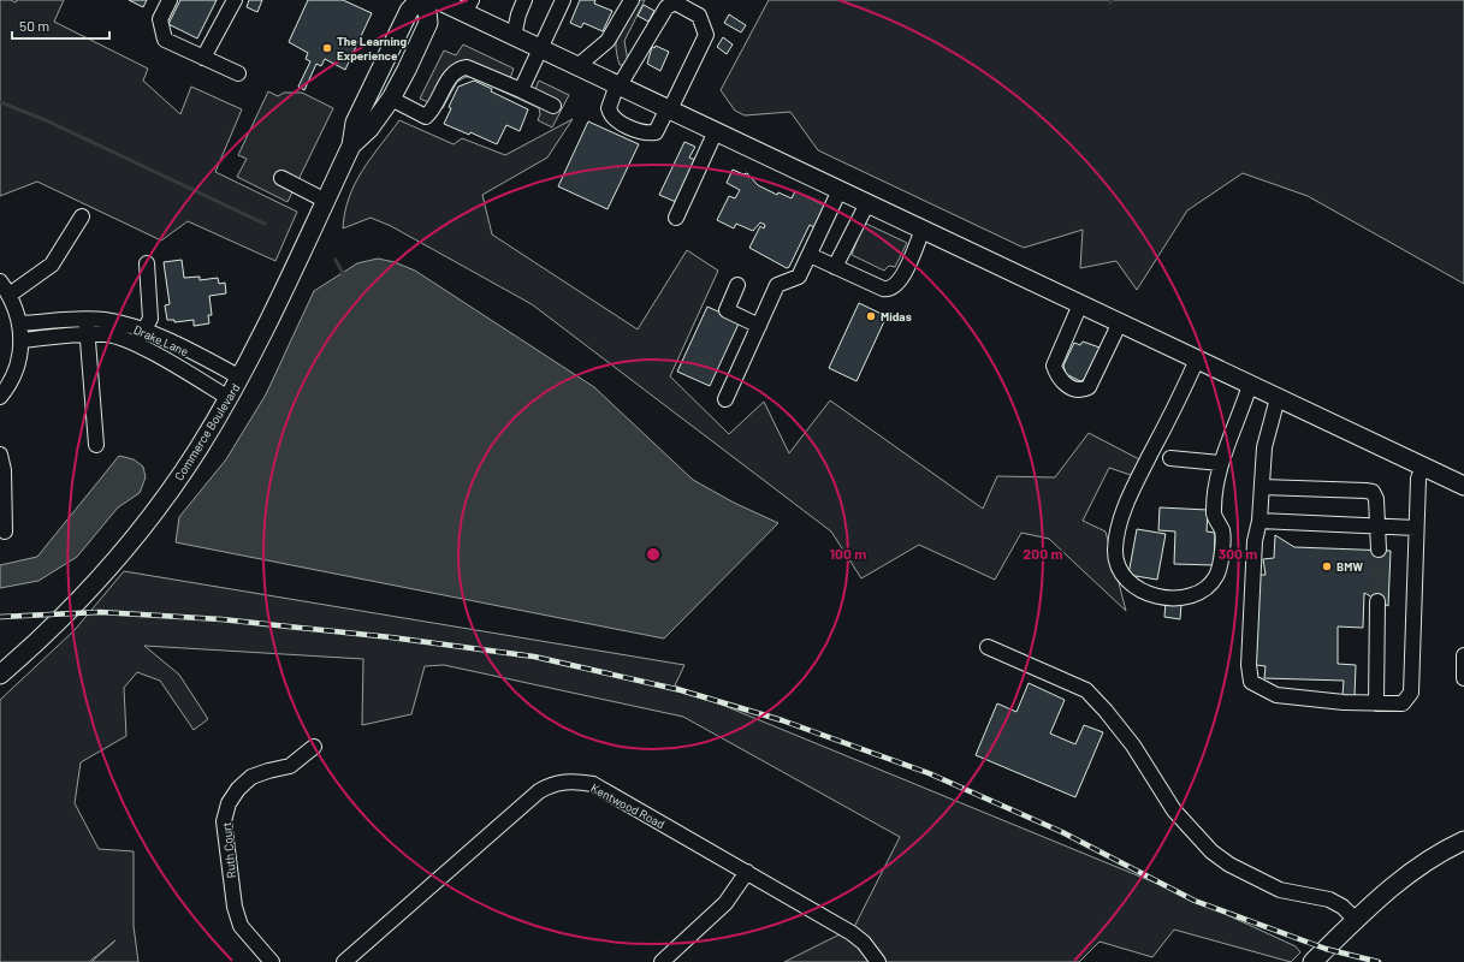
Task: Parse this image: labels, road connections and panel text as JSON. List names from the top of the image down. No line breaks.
{"streets":{"main road":["Commerce Boulevard"],"street":["Drake Lane","Kentwood Road","Ruth Court"]},"crossings":[["Drake Lane","Commerce Boulevard"]],"places":["The Learning Experience","Midas","BMW"],"scale_bar":"50 m","rings":["100 m","200 m","300 m"]}
